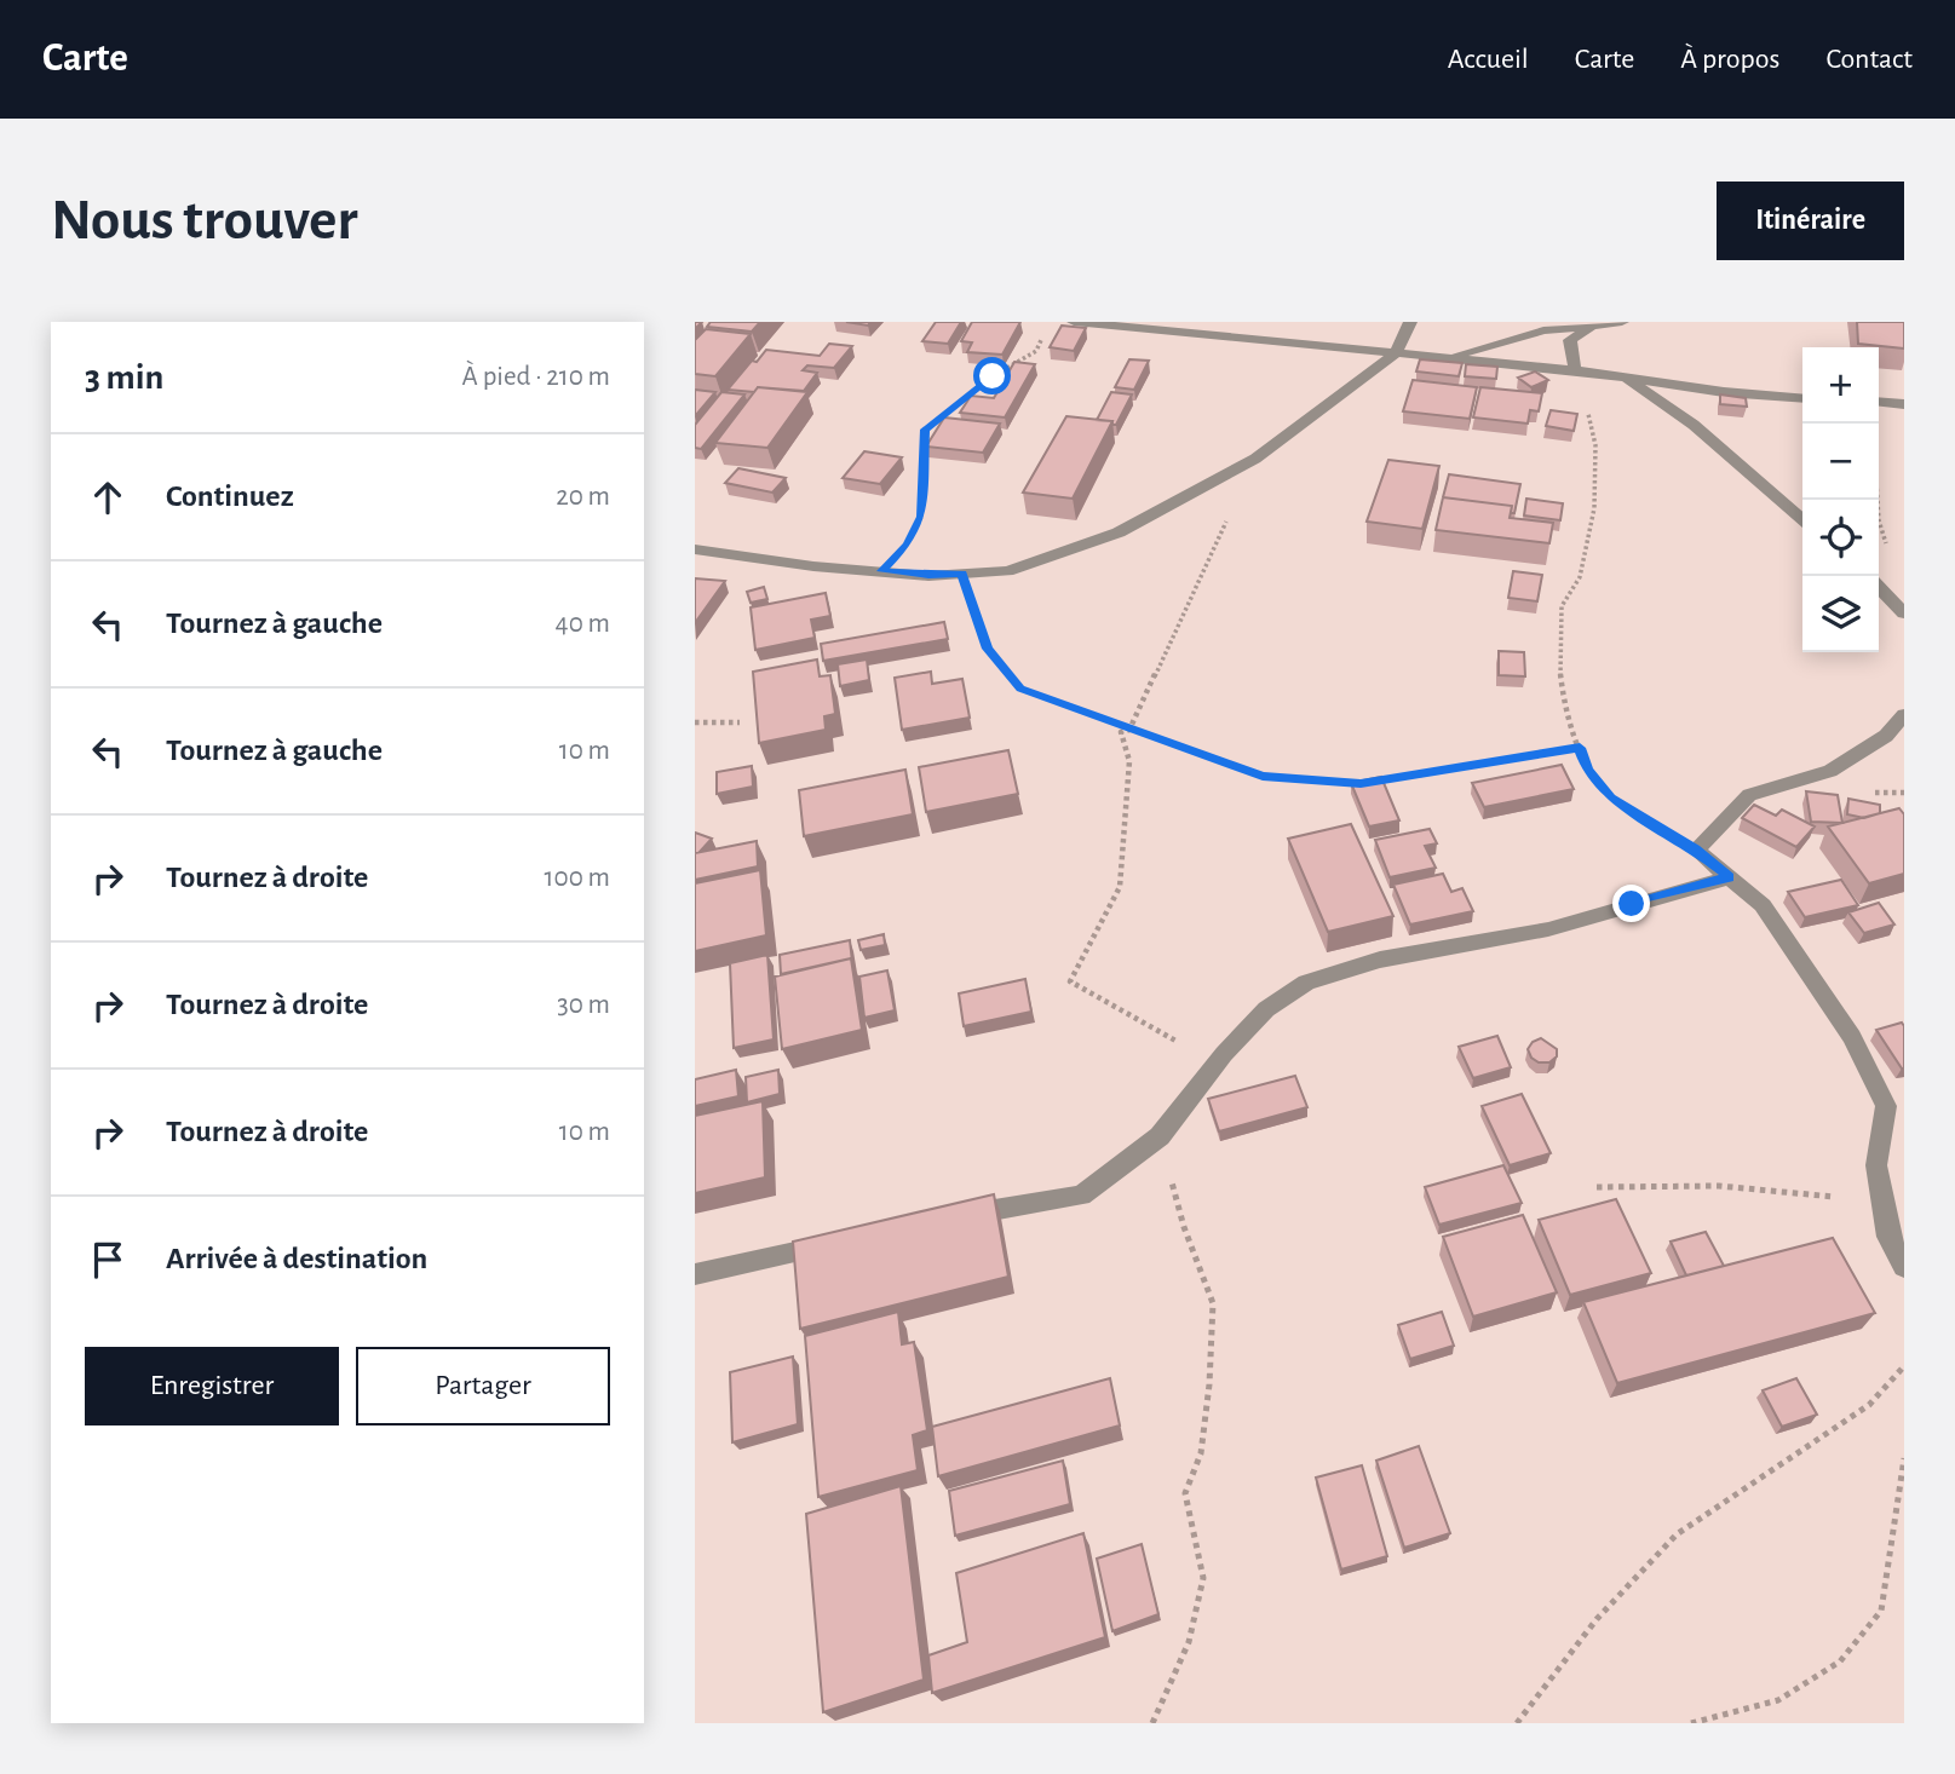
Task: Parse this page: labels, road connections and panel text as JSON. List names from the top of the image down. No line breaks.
{"page":{"header":"Carte","nav":["Accueil","Carte","À propos","Contact"],"buttons":["Itinéraire",["Enregistrer","Partager"]],"title":"Nous trouver","heading":["3 min","À pied · 210 m"],"map_buttons":["+","−"],"list":[["Continuez","20 m"],["Tournez à gauche","40 m"],["Tournez à gauche","10 m"],["Tournez à droite","100 m"],["Tournez à droite","30 m"],["Tournez à droite","10 m"],"Arrivée à destination"]}}
